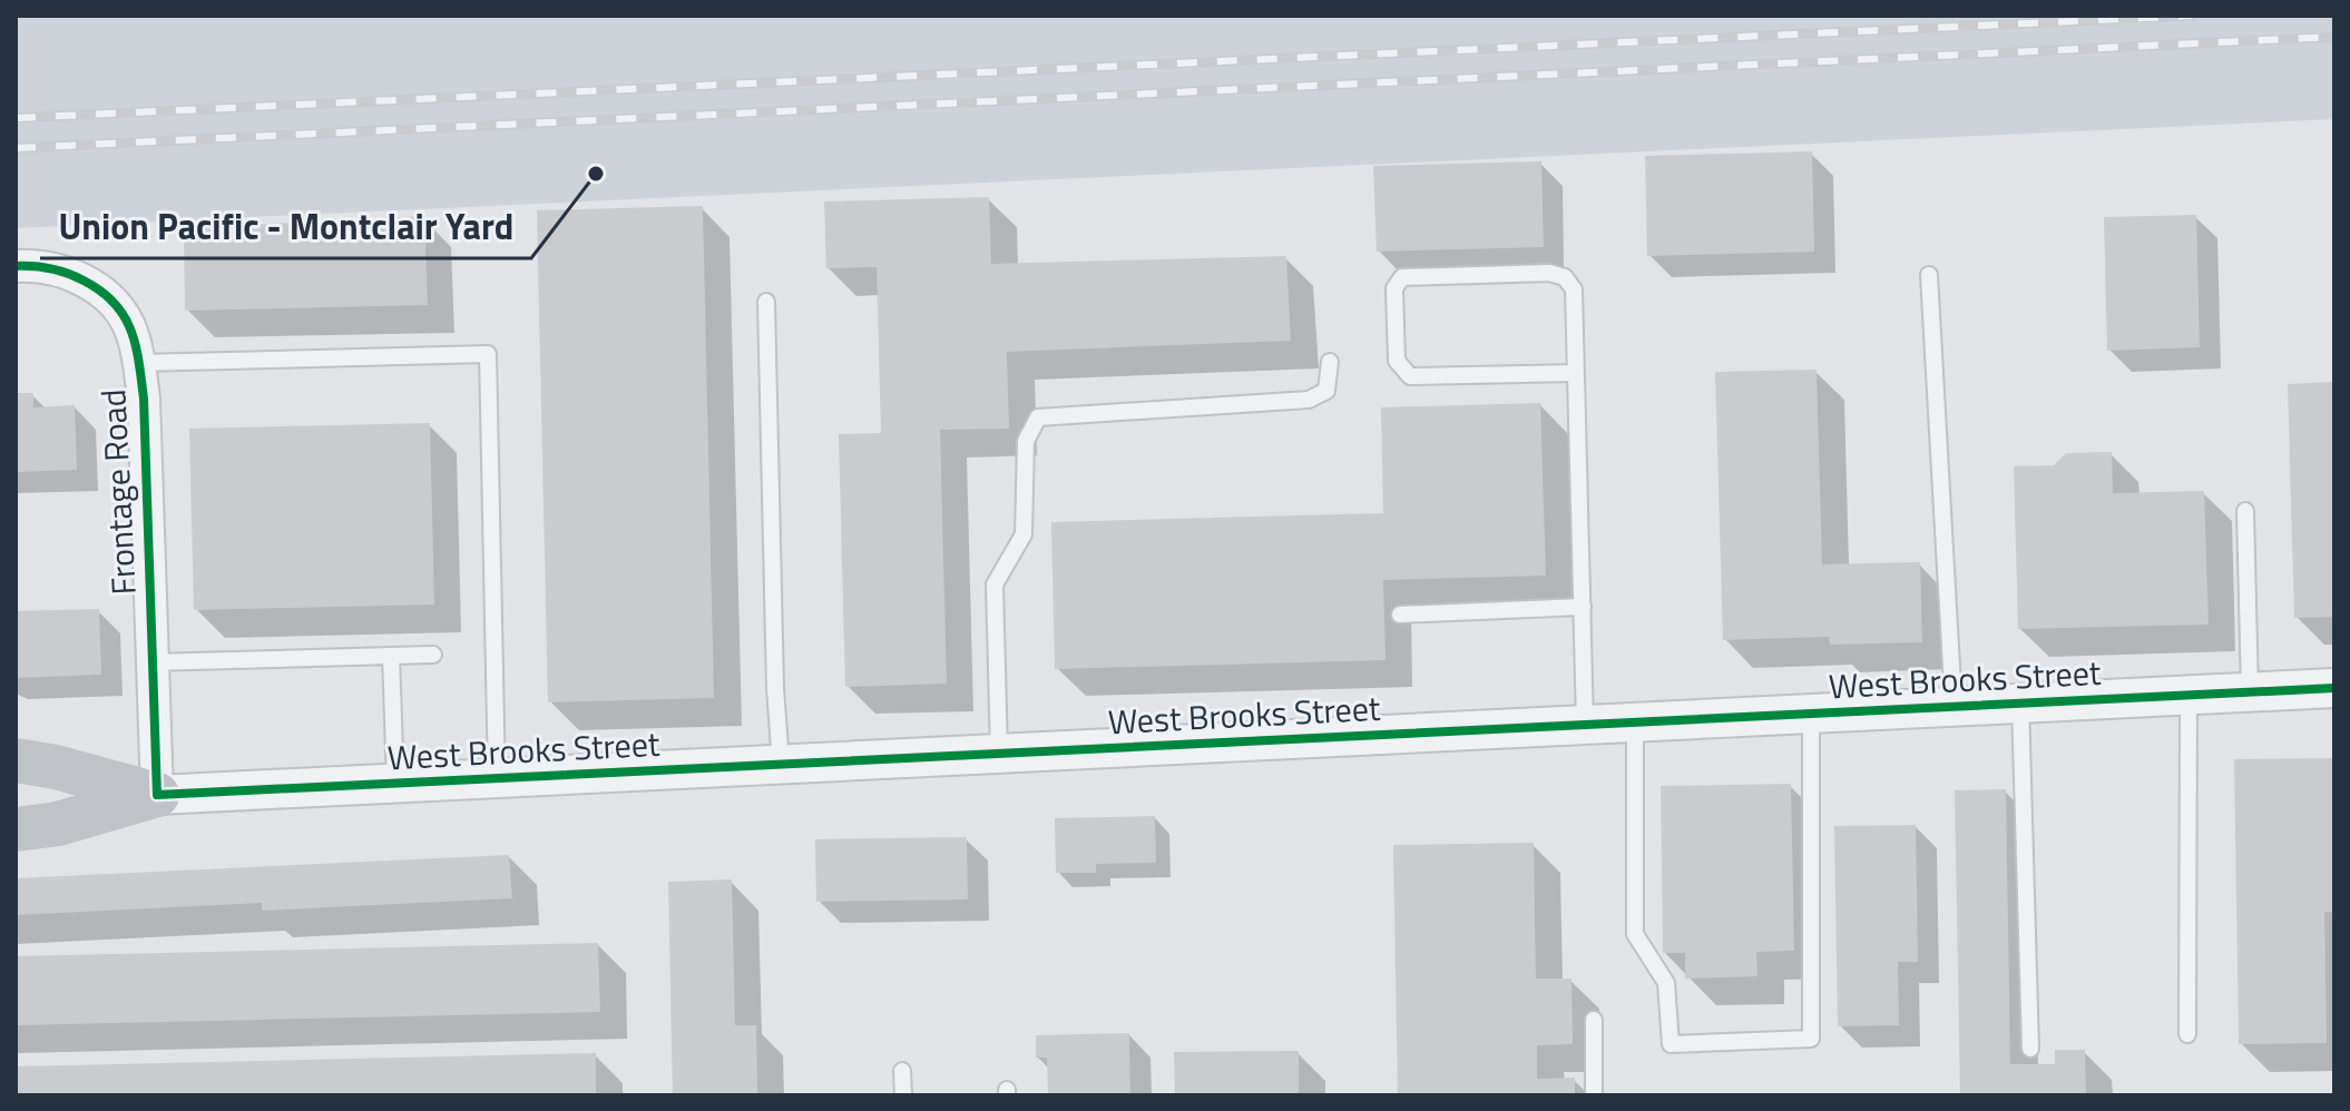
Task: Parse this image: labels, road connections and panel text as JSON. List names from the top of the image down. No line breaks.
{"streets":{"street":["Frontage Road","West Brooks Street"]},"crossings":[["Frontage Road","West Brooks Street"]],"places":["Union Pacific - Montclair Yard"]}
